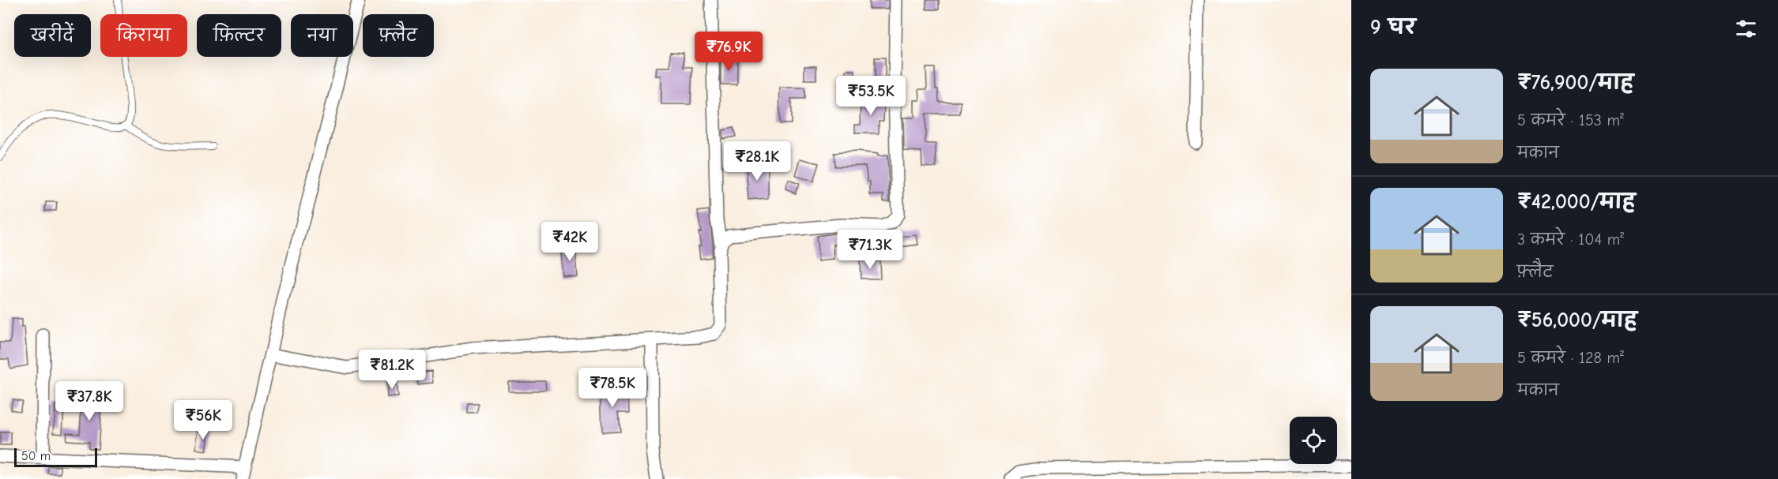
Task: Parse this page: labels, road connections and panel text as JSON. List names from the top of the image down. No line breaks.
{"scale_bar":"50 m","page":{"heading":"9 घर","chip":["खरीदें","किराया","फ़िल्टर","नया","फ़्लैट"],"price":["₹76.9K","₹53.5K","₹28.1K","₹42K","₹71.3K","₹81.2K","₹78.5K","₹37.8K","₹56K"],"list":[{"name":"₹76,900/माह","note":"5 कमरे · 153 m² · मकान"},{"name":"₹42,000/माह","note":"3 कमरे · 104 m² · फ़्लैट"},{"name":"₹56,000/माह","note":"5 कमरे · 128 m² · मकान"}],"scale":"50 m"}}
